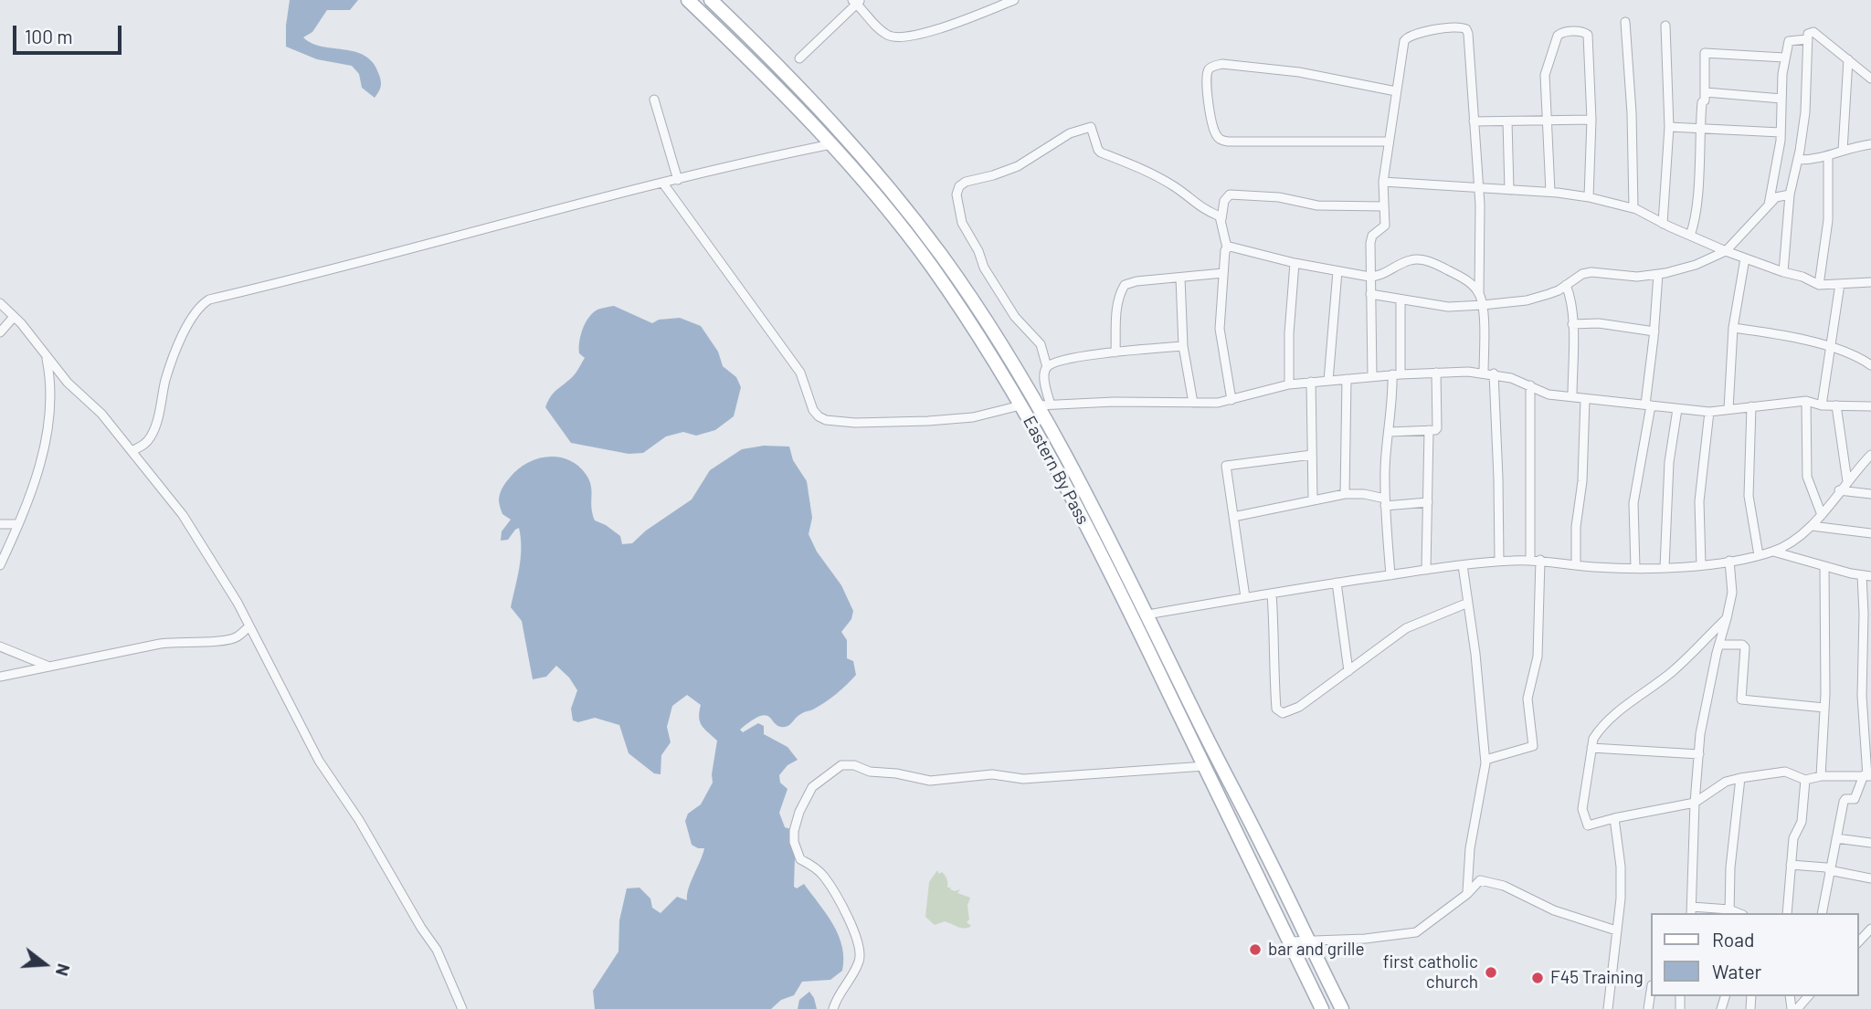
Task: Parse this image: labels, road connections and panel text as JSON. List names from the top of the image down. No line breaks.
{"streets":{"main road":["Eastern By Pass"]},"places":["bar and grille","first catholic church","F45 Training"],"legend":["Road","Water"],"scale_bar":"100 m","north":"right"}
